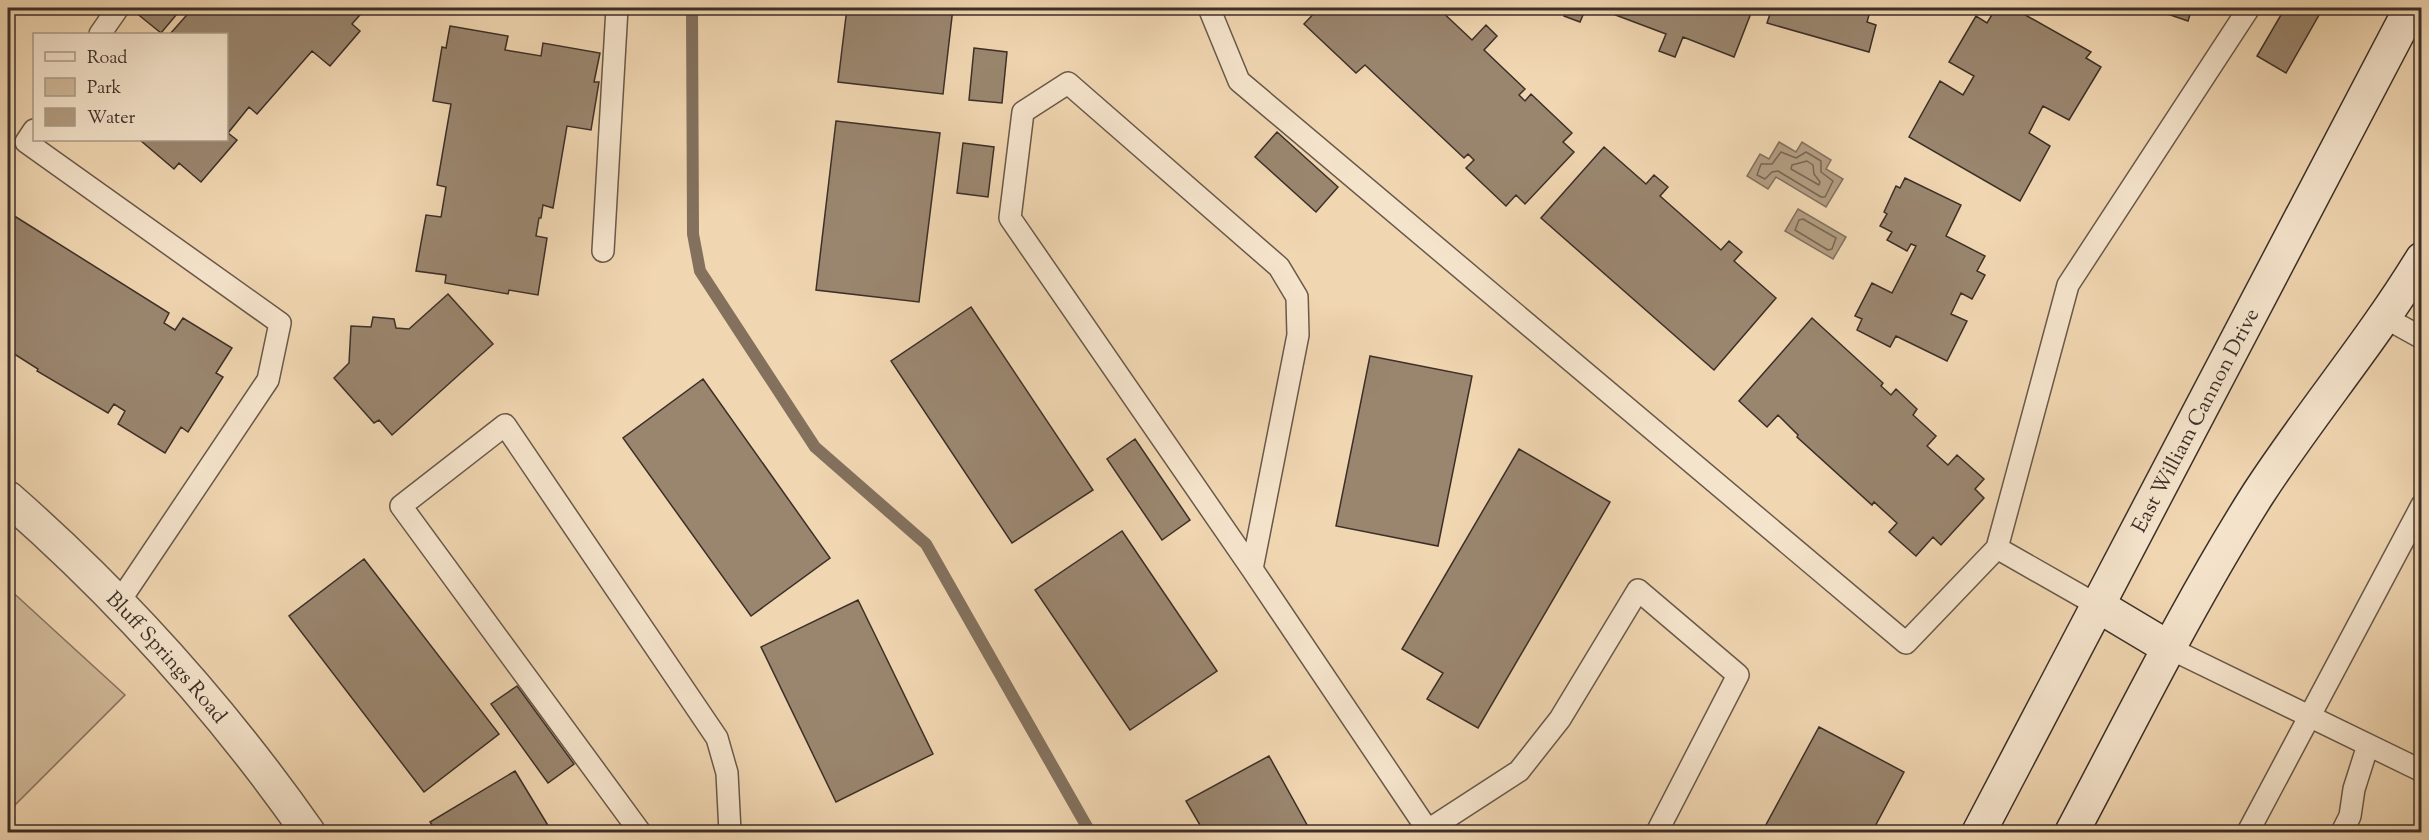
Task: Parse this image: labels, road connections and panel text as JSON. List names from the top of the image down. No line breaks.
{"streets":{"main road":["East William Cannon Drive","Bluff Springs Road"]},"legend":["Road","Park","Water"]}
